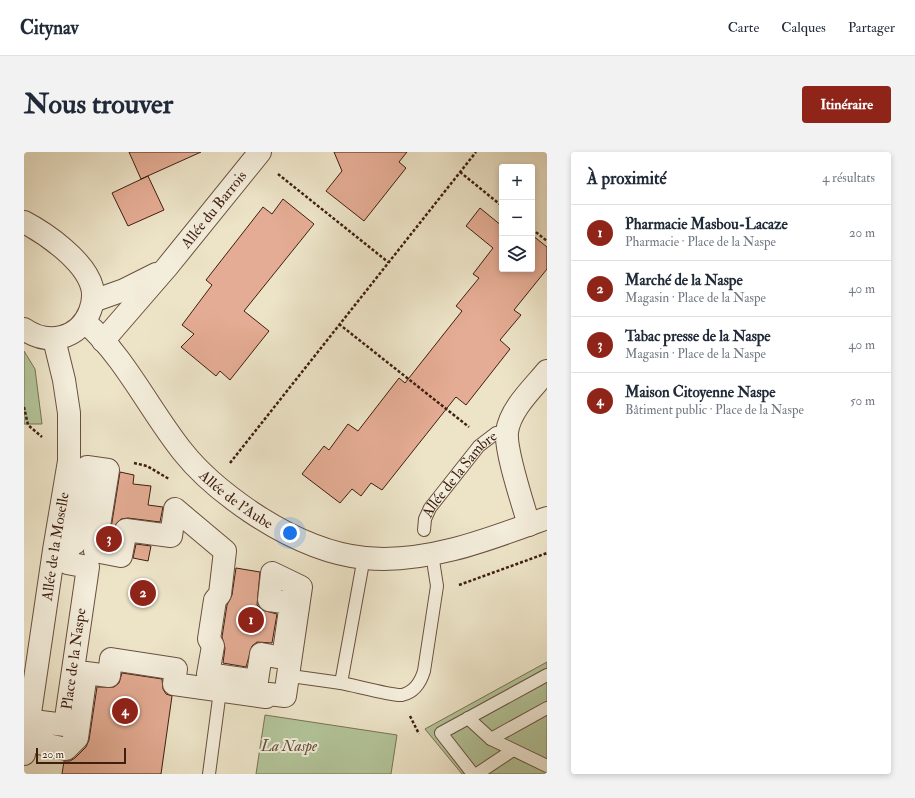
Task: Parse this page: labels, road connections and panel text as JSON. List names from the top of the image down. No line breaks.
{"streets":{"street":["Allée du Barrois","Allée de la Sambre","Allée de l'Aube","Allée de la Moselle","Place de la Naspe"]},"crossings":[["Allée du Barrois","Allée de l'Aube"],["Allée de la Sambre","Allée de l'Aube"]],"parks":["La Naspe"],"scale_bar":"20 m","page":{"header":"Citynav","nav":["Carte","Calques","Partager"],"buttons":"Itinéraire","title":"Nous trouver","heading":["À proximité","4 résultats"],"map_buttons":["+","−"],"list":[{"mark":"1","name":"Pharmacie Masbou-Lacaze","note":"Pharmacie · Place de la Naspe","value":"20 m"},{"mark":"2","name":"Marché de la Naspe","note":"Magasin · Place de la Naspe","value":"40 m"},{"mark":"3","name":"Tabac presse de la Naspe","note":"Magasin · Place de la Naspe","value":"40 m"},{"mark":"4","name":"Maison Citoyenne Naspe","note":"Bâtiment public · Place de la Naspe","value":"50 m"}],"pins":["3","2","1","4"],"scale":"20 m"}}
